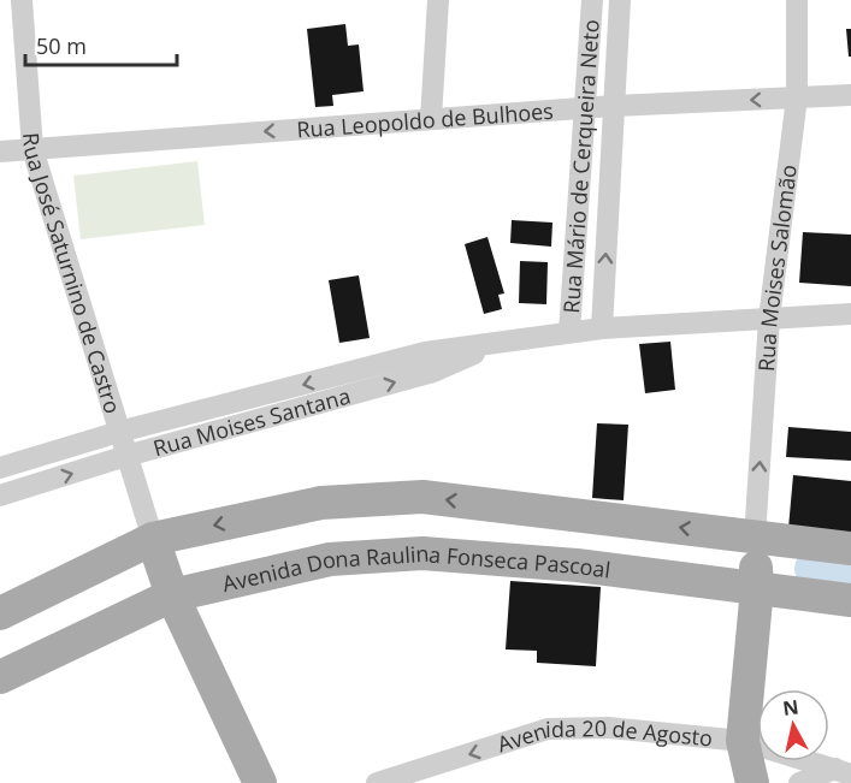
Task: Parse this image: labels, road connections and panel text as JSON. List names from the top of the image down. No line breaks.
{"streets":{"main road":["Avenida Dona Raulina Fonseca Pascoal"],"street":["Rua Leopoldo de Bulhoes","Rua Mário de Cerqueira Neto","Rua Moises Salomão","Rua José Saturnino de Castro","Rua Moises Santana","Avenida 20 de Agosto"]},"crossings":[["Rua Leopoldo de Bulhoes","Rua Mário de Cerqueira Neto"],["Rua Leopoldo de Bulhoes","Rua Moises Salomão"],["Rua Leopoldo de Bulhoes","Rua José Saturnino de Castro"],["Rua Mário de Cerqueira Neto","Rua Moises Santana"],["Rua Moises Salomão","Rua Moises Santana"],["Rua José Saturnino de Castro","Rua Moises Santana"]],"one_way":["Rua Leopoldo de Bulhoes","Rua Moises Salomão","Avenida 20 de Agosto"],"scale_bar":"50 m","north":"top"}
